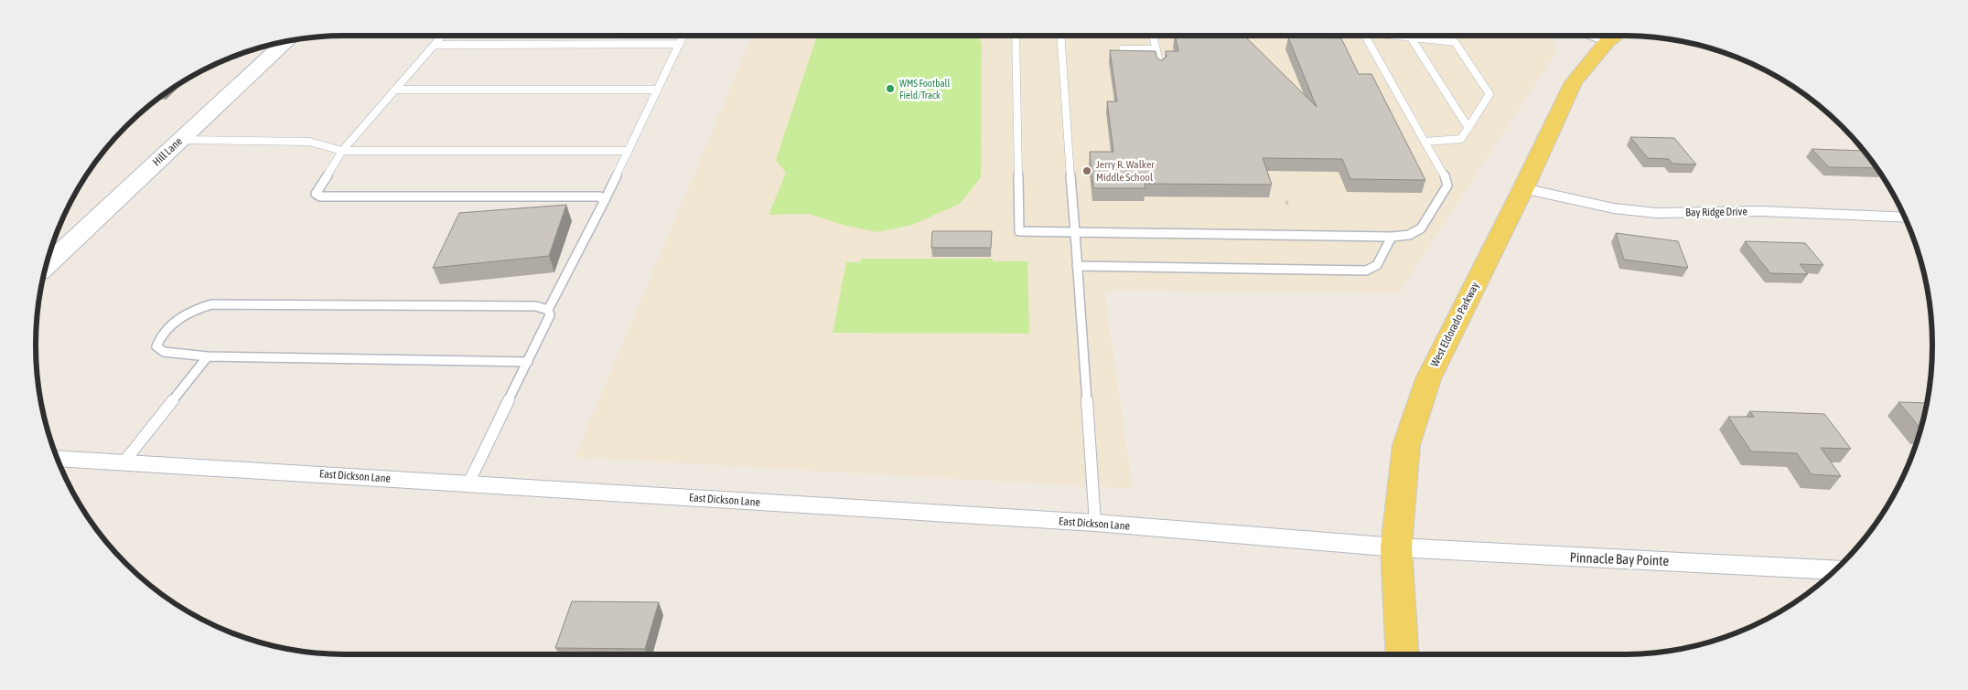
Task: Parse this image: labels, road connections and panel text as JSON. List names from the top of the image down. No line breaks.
{"streets":{"main road":["West Eldorado Parkway"],"street":["Hill Lane","Bay Ridge Drive","East Dickson Lane","Pinnacle Bay Pointe"]},"crossings":[["Bay Ridge Drive","West Eldorado Parkway"],["West Eldorado Parkway","East Dickson Lane"],["West Eldorado Parkway","Pinnacle Bay Pointe"],["East Dickson Lane","Pinnacle Bay Pointe"]],"places":["WMS Football Field/Track","Jerry R. Walker Middle School"]}
